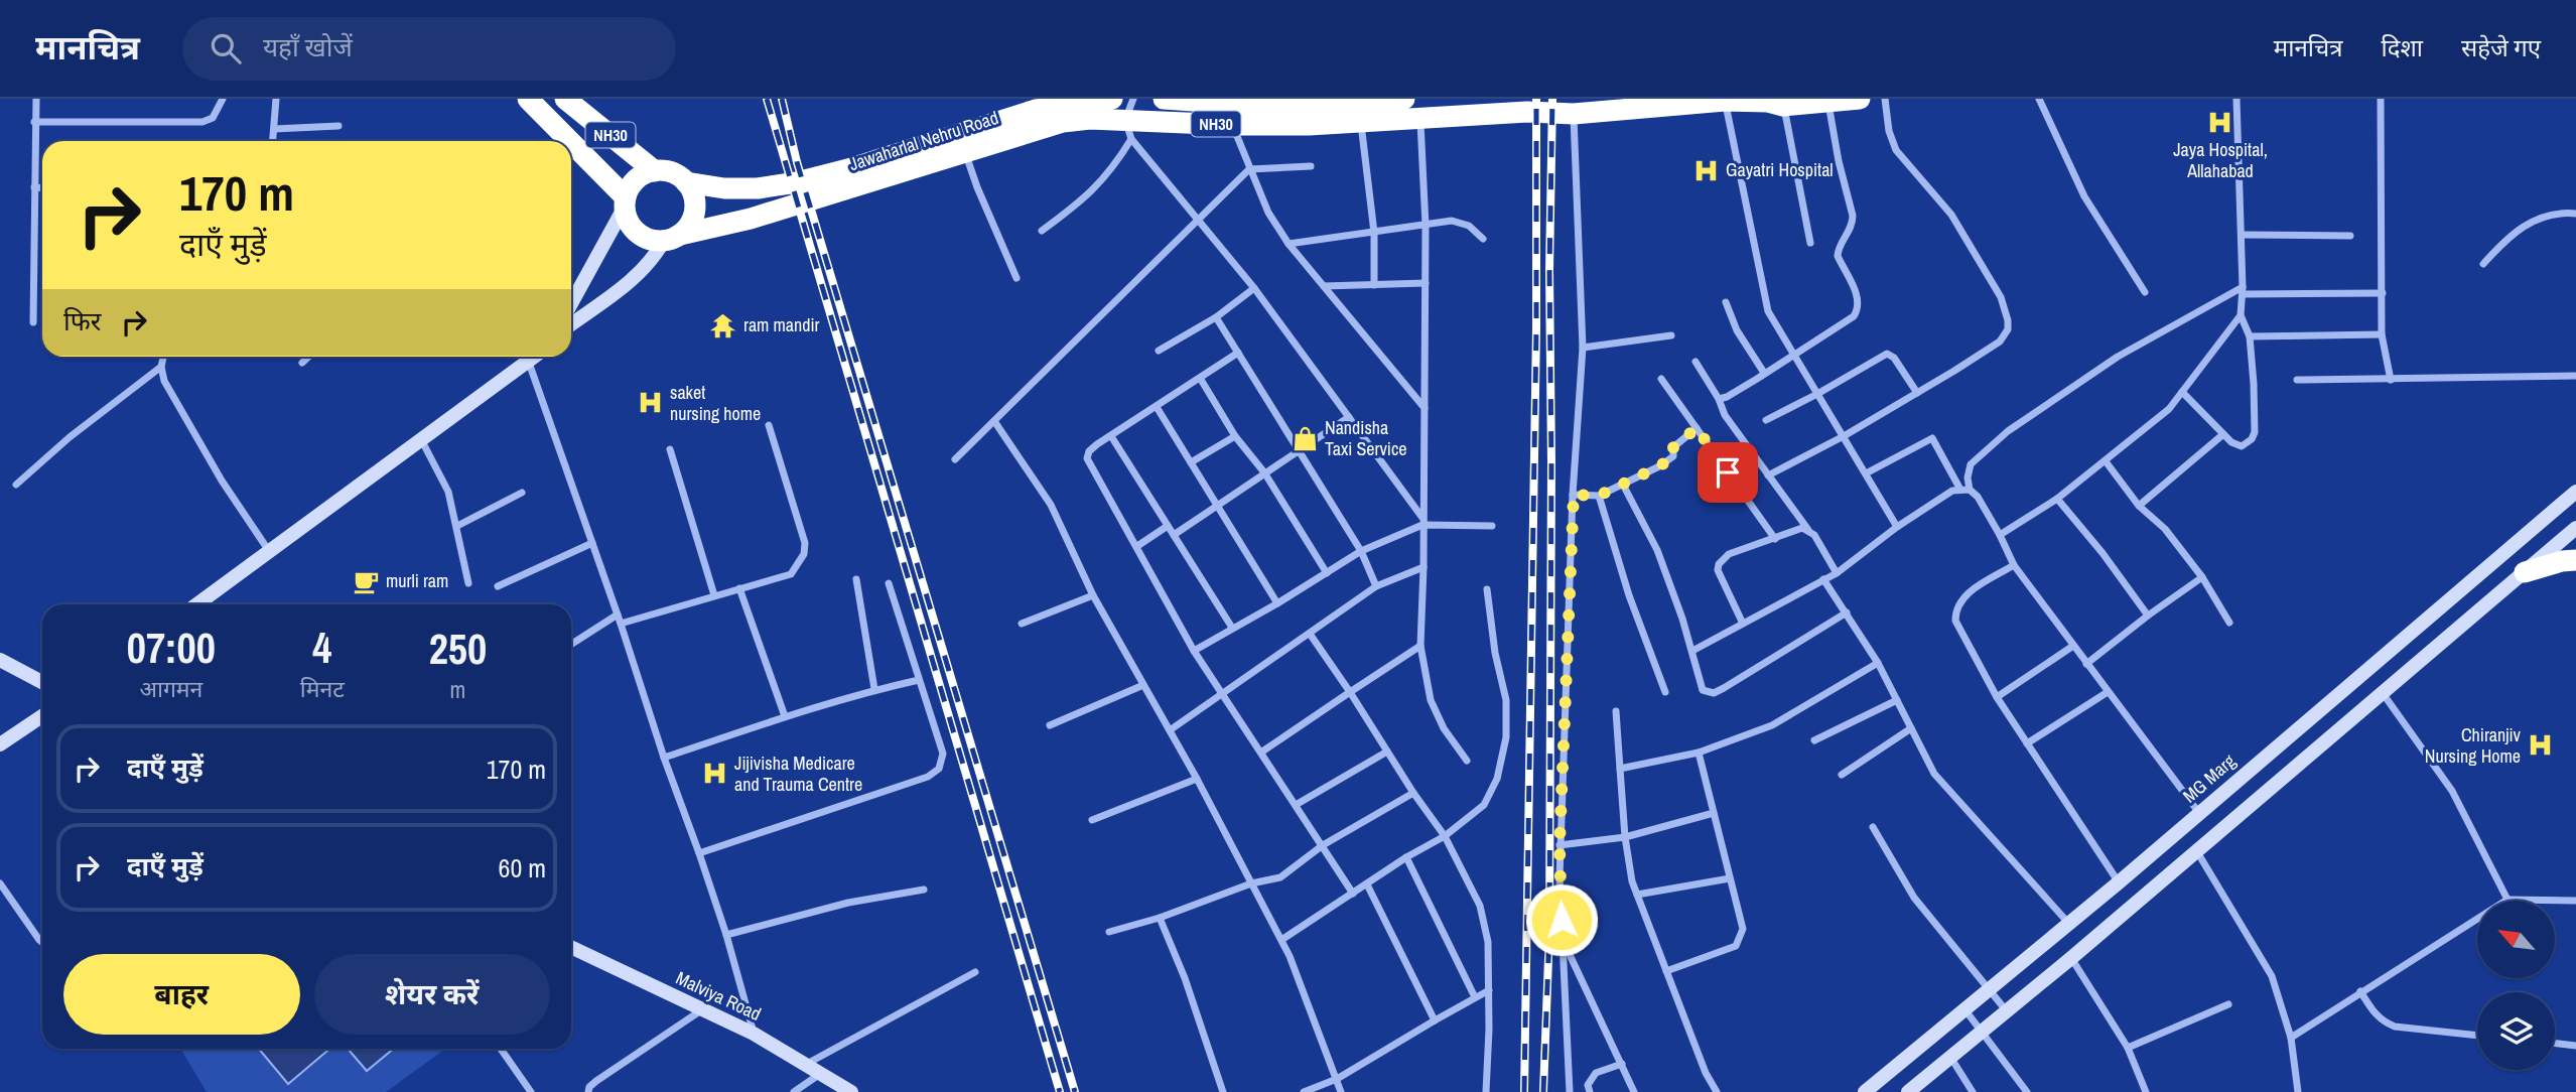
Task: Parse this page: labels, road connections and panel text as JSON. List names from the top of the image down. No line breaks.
{"streets":{"highway":["NH30","Jawaharlal Nehru Road"],"main road":["MG Marg","Malviya Road"]},"crossings":[["NH30","Jawaharlal Nehru Road"]],"places":{"hospital":["Jaya Hospital, Allahabad","Gayatri Hospital","saket nursing home","Chiranjiv Nursing Home","Jijivisha Medicare and Trauma Centre"],"temple":["ram mandir"],"shop":["Nandisha Taxi Service"],"cafe":["murli ram"]},"north":"top left","page":{"header":"मानचित्र","search":"यहाँ खोजें","nav":["मानचित्र","दिशा","सहेजे गए"],"turn":["170 m","दाएँ मुड़ें"],"then":"फिर","eta":["07:00","आगमन","4","मिनट","250","m"],"list":[{"name":"दाएँ मुड़ें","value":"170 m"},{"name":"दाएँ मुड़ें","value":"60 m"}],"buttons":["बाहर","शेयर करें"]}}
